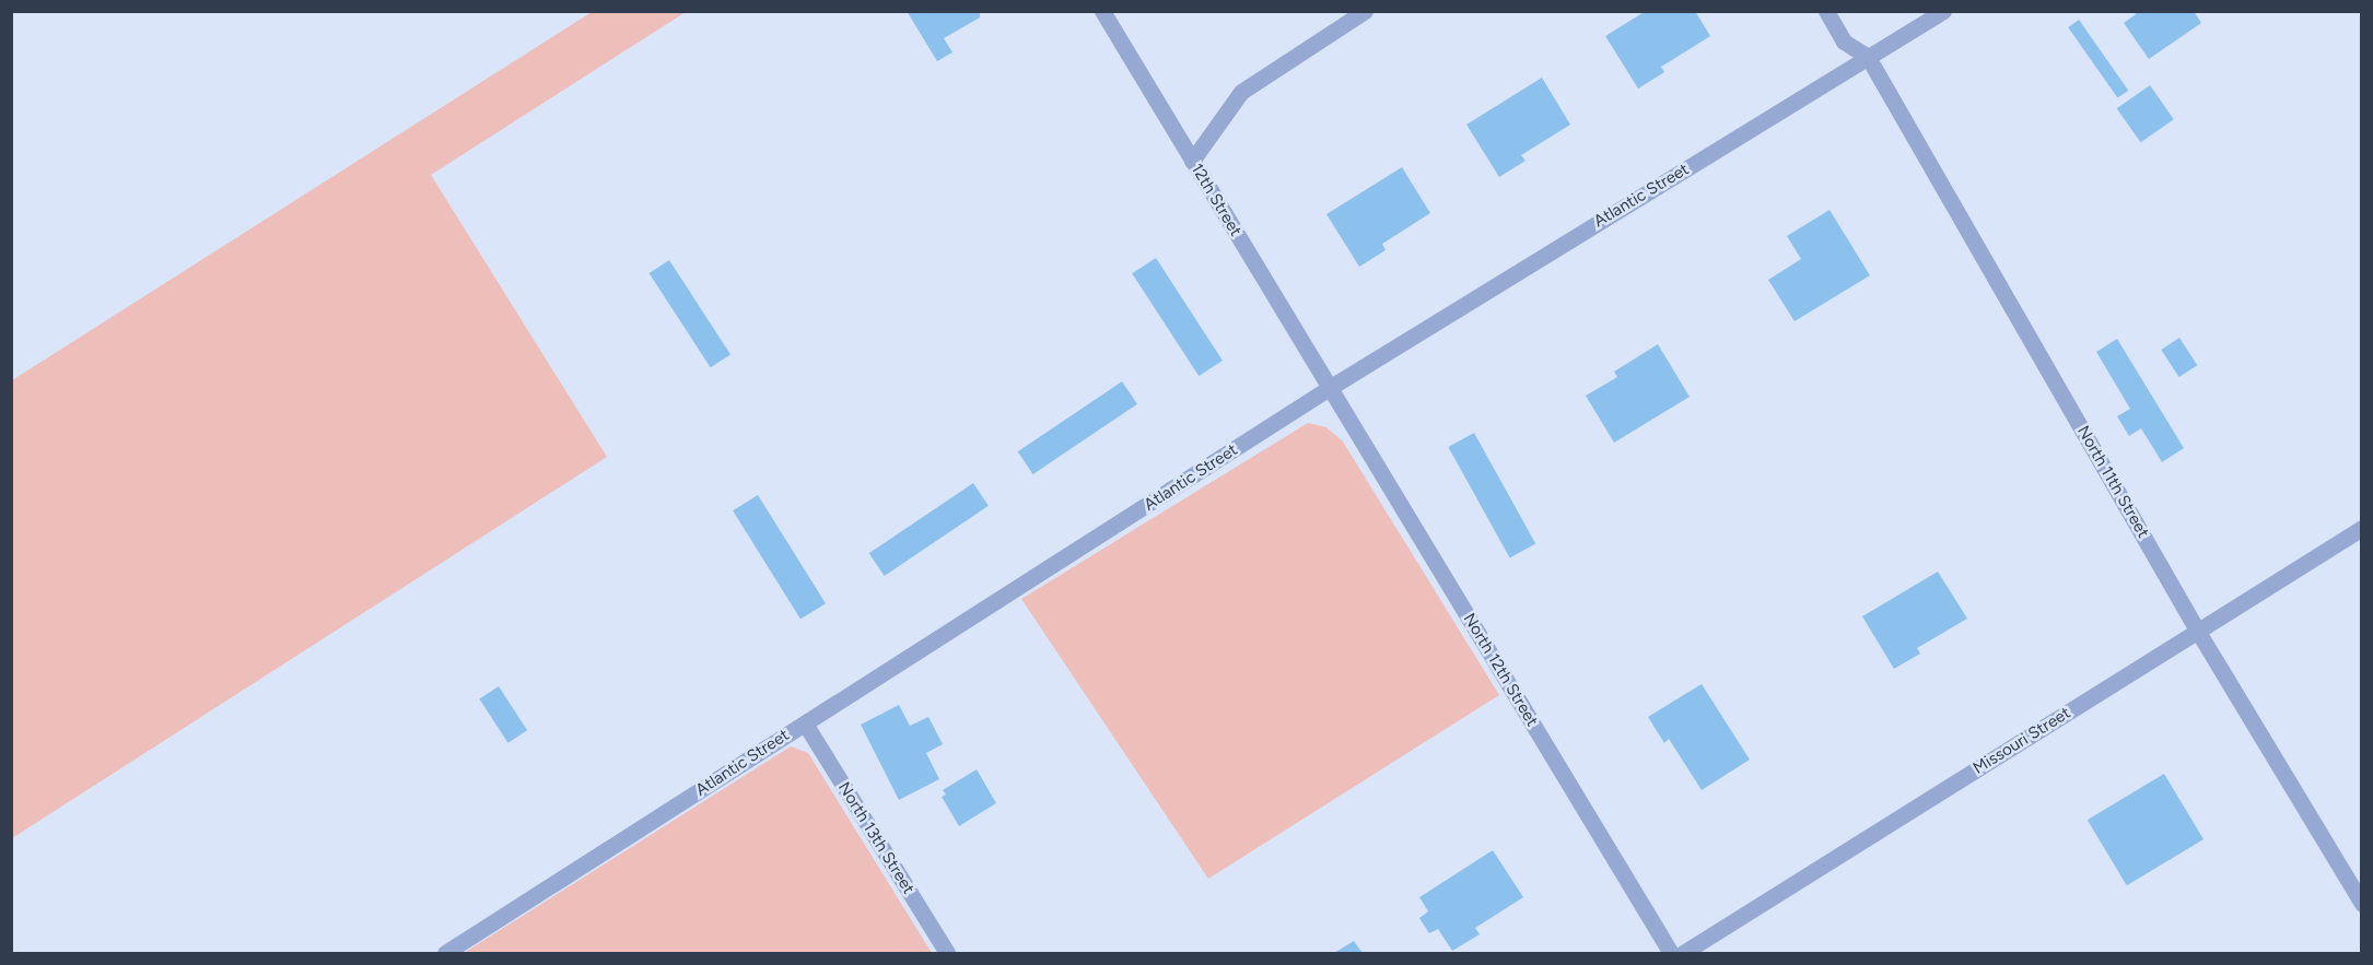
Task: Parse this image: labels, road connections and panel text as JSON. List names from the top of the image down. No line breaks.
{"streets":{"street":["Atlantic Street","12th Street","North 11th Street","North 12th Street","Missouri Street","North 13th Street"]},"crossings":[["Atlantic Street","12th Street"],["Atlantic Street","North 11th Street"],["Atlantic Street","North 12th Street"],["Atlantic Street","North 13th Street"],["12th Street","North 12th Street"],["North 11th Street","Missouri Street"]]}
